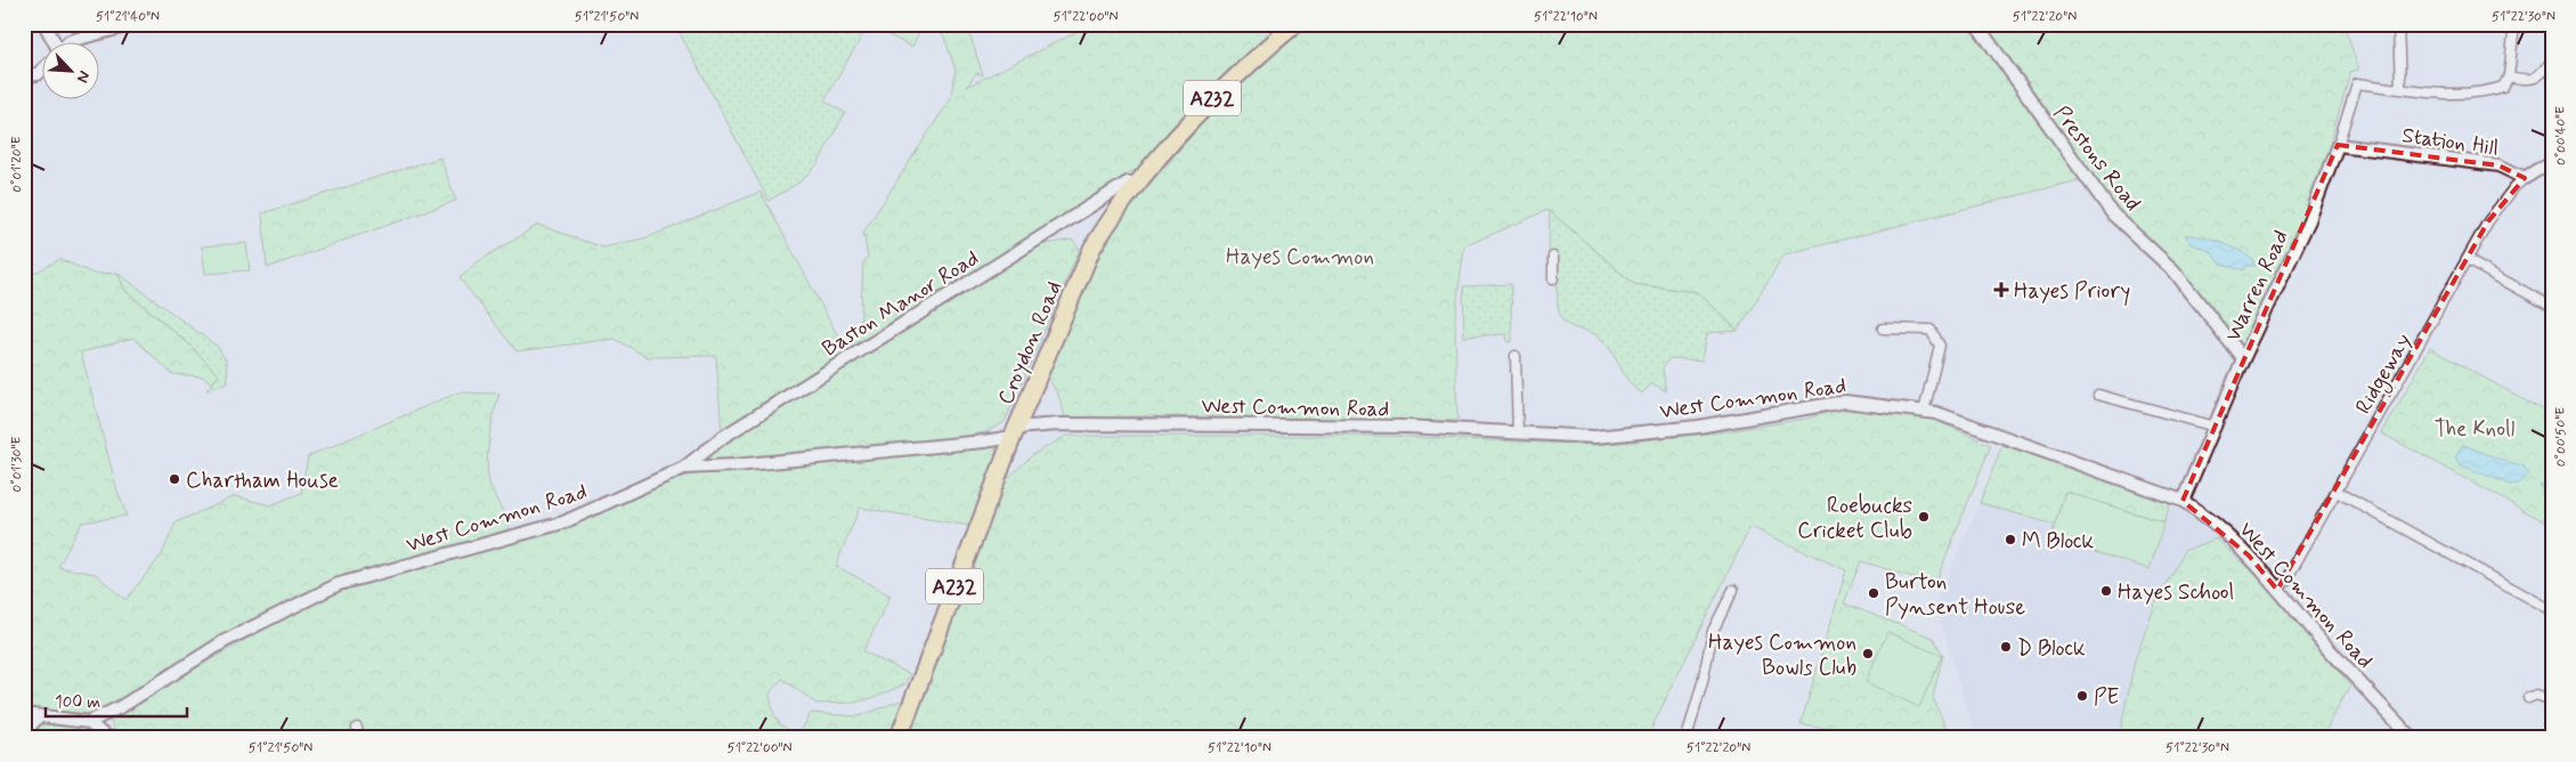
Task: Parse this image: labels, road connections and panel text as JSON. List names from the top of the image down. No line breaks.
{"streets":{"highway":["A232","Croydon Road"],"street":["Station Hill","Prestons Road","Warren Road","Baston Manor Road","Ridgeway","West Common Road"]},"crossings":[["Station Hill","Warren Road"],["Station Hill","Ridgeway"],["Prestons Road","Warren Road"],["Warren Road","West Common Road"],["Baston Manor Road","Croydon Road"],["Baston Manor Road","West Common Road"],["Croydon Road","West Common Road"],["Ridgeway","West Common Road"]],"parks":["Hayes Common","The Knoll"],"places":{"health":["Hayes Priory"],"other":["Chartham House","Roebucks Cricket Club","M Block","Hayes School","Burton Pynsent House","D Block","Hayes Common Bowls Club","PE"]},"scale_bar":"100 m","north":"bottom right","coordinates":["51°21'40\"N","51°21'50\"N","51°22'00\"N","51°22'10\"N","51°22'20\"N","51°22'30\"N","0°00'40\"E","0°01'20\"E","0°00'50\"E","0°01'30\"E"]}
